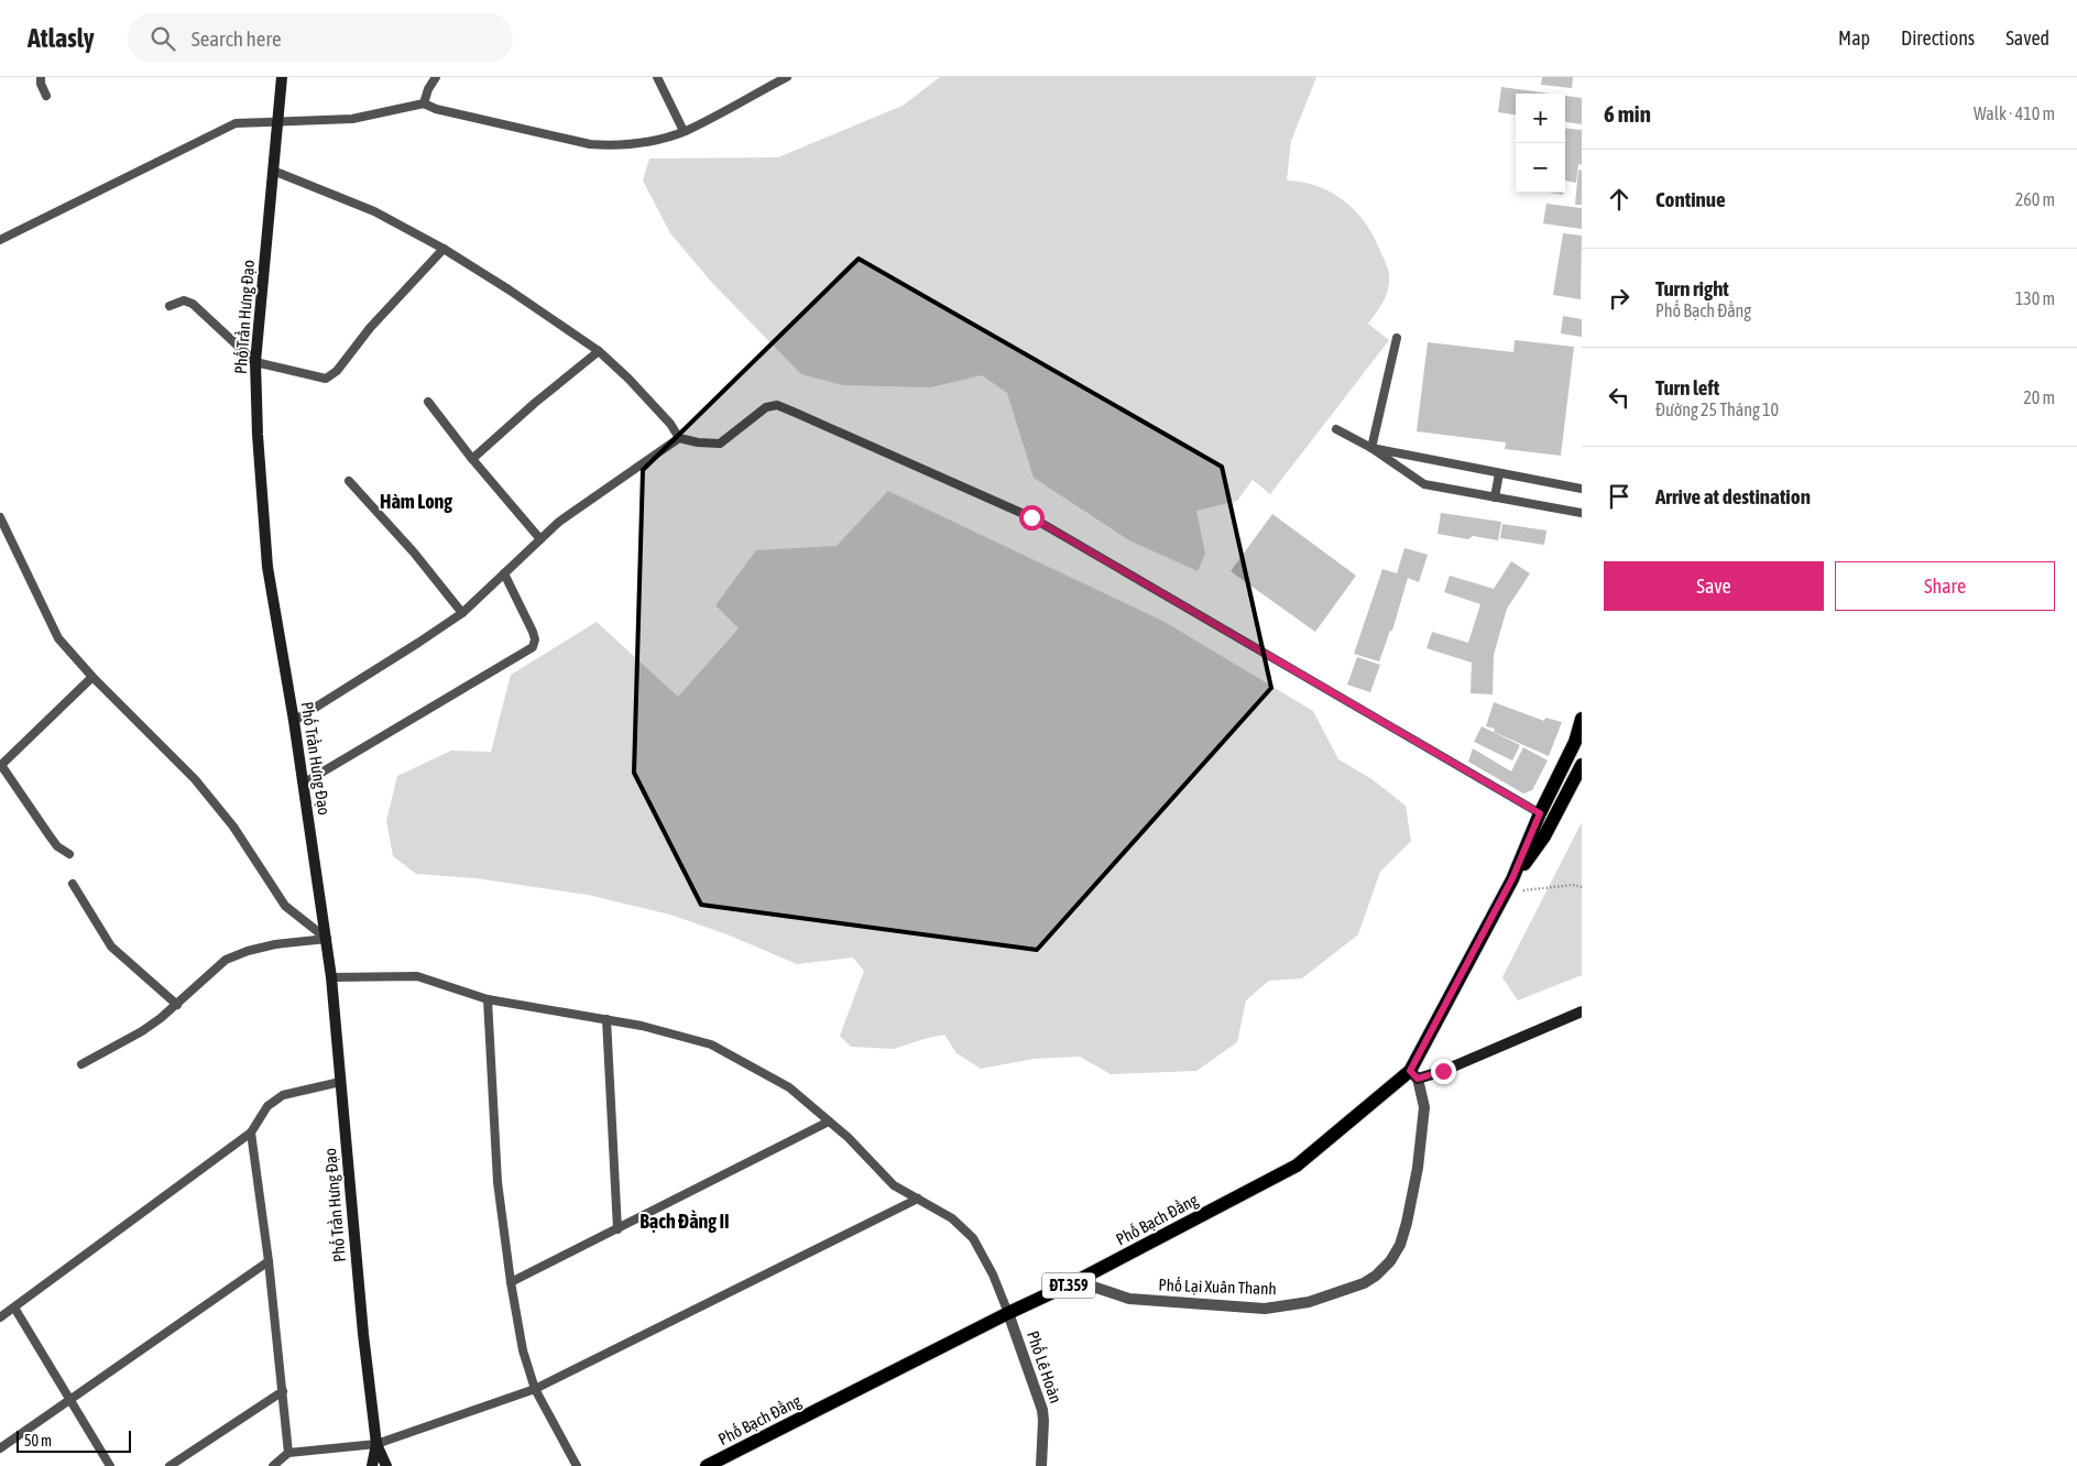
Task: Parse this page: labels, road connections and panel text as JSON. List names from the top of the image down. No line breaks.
{"streets":{"main road":["Phố Bạch Đằng","ĐT.359"],"street":["Phố Trần Hưng Đạo","Phố Lại Xuân Thanh","Phố Lê Hoàn"]},"crossings":[["Phố Bạch Đằng","ĐT.359"],["Phố Bạch Đằng","Phố Lại Xuân Thanh"],["Phố Bạch Đằng","Phố Lê Hoàn"]],"districts":["Hàm Long","Bạch Đằng II"],"scale_bar":"50 m","page":{"header":"Atlasly","search":"Search here","nav":["Map","Directions","Saved"],"heading":["6 min","Walk · 410 m"],"map_buttons":["+","−"],"list":[["Continue","260 m"],["Turn right","Phố Bạch Đằng","130 m"],["Turn left","Đường 25 Tháng 10","20 m"],"Arrive at destination"],"buttons":["Save","Share"],"scale":"50 m"}}
